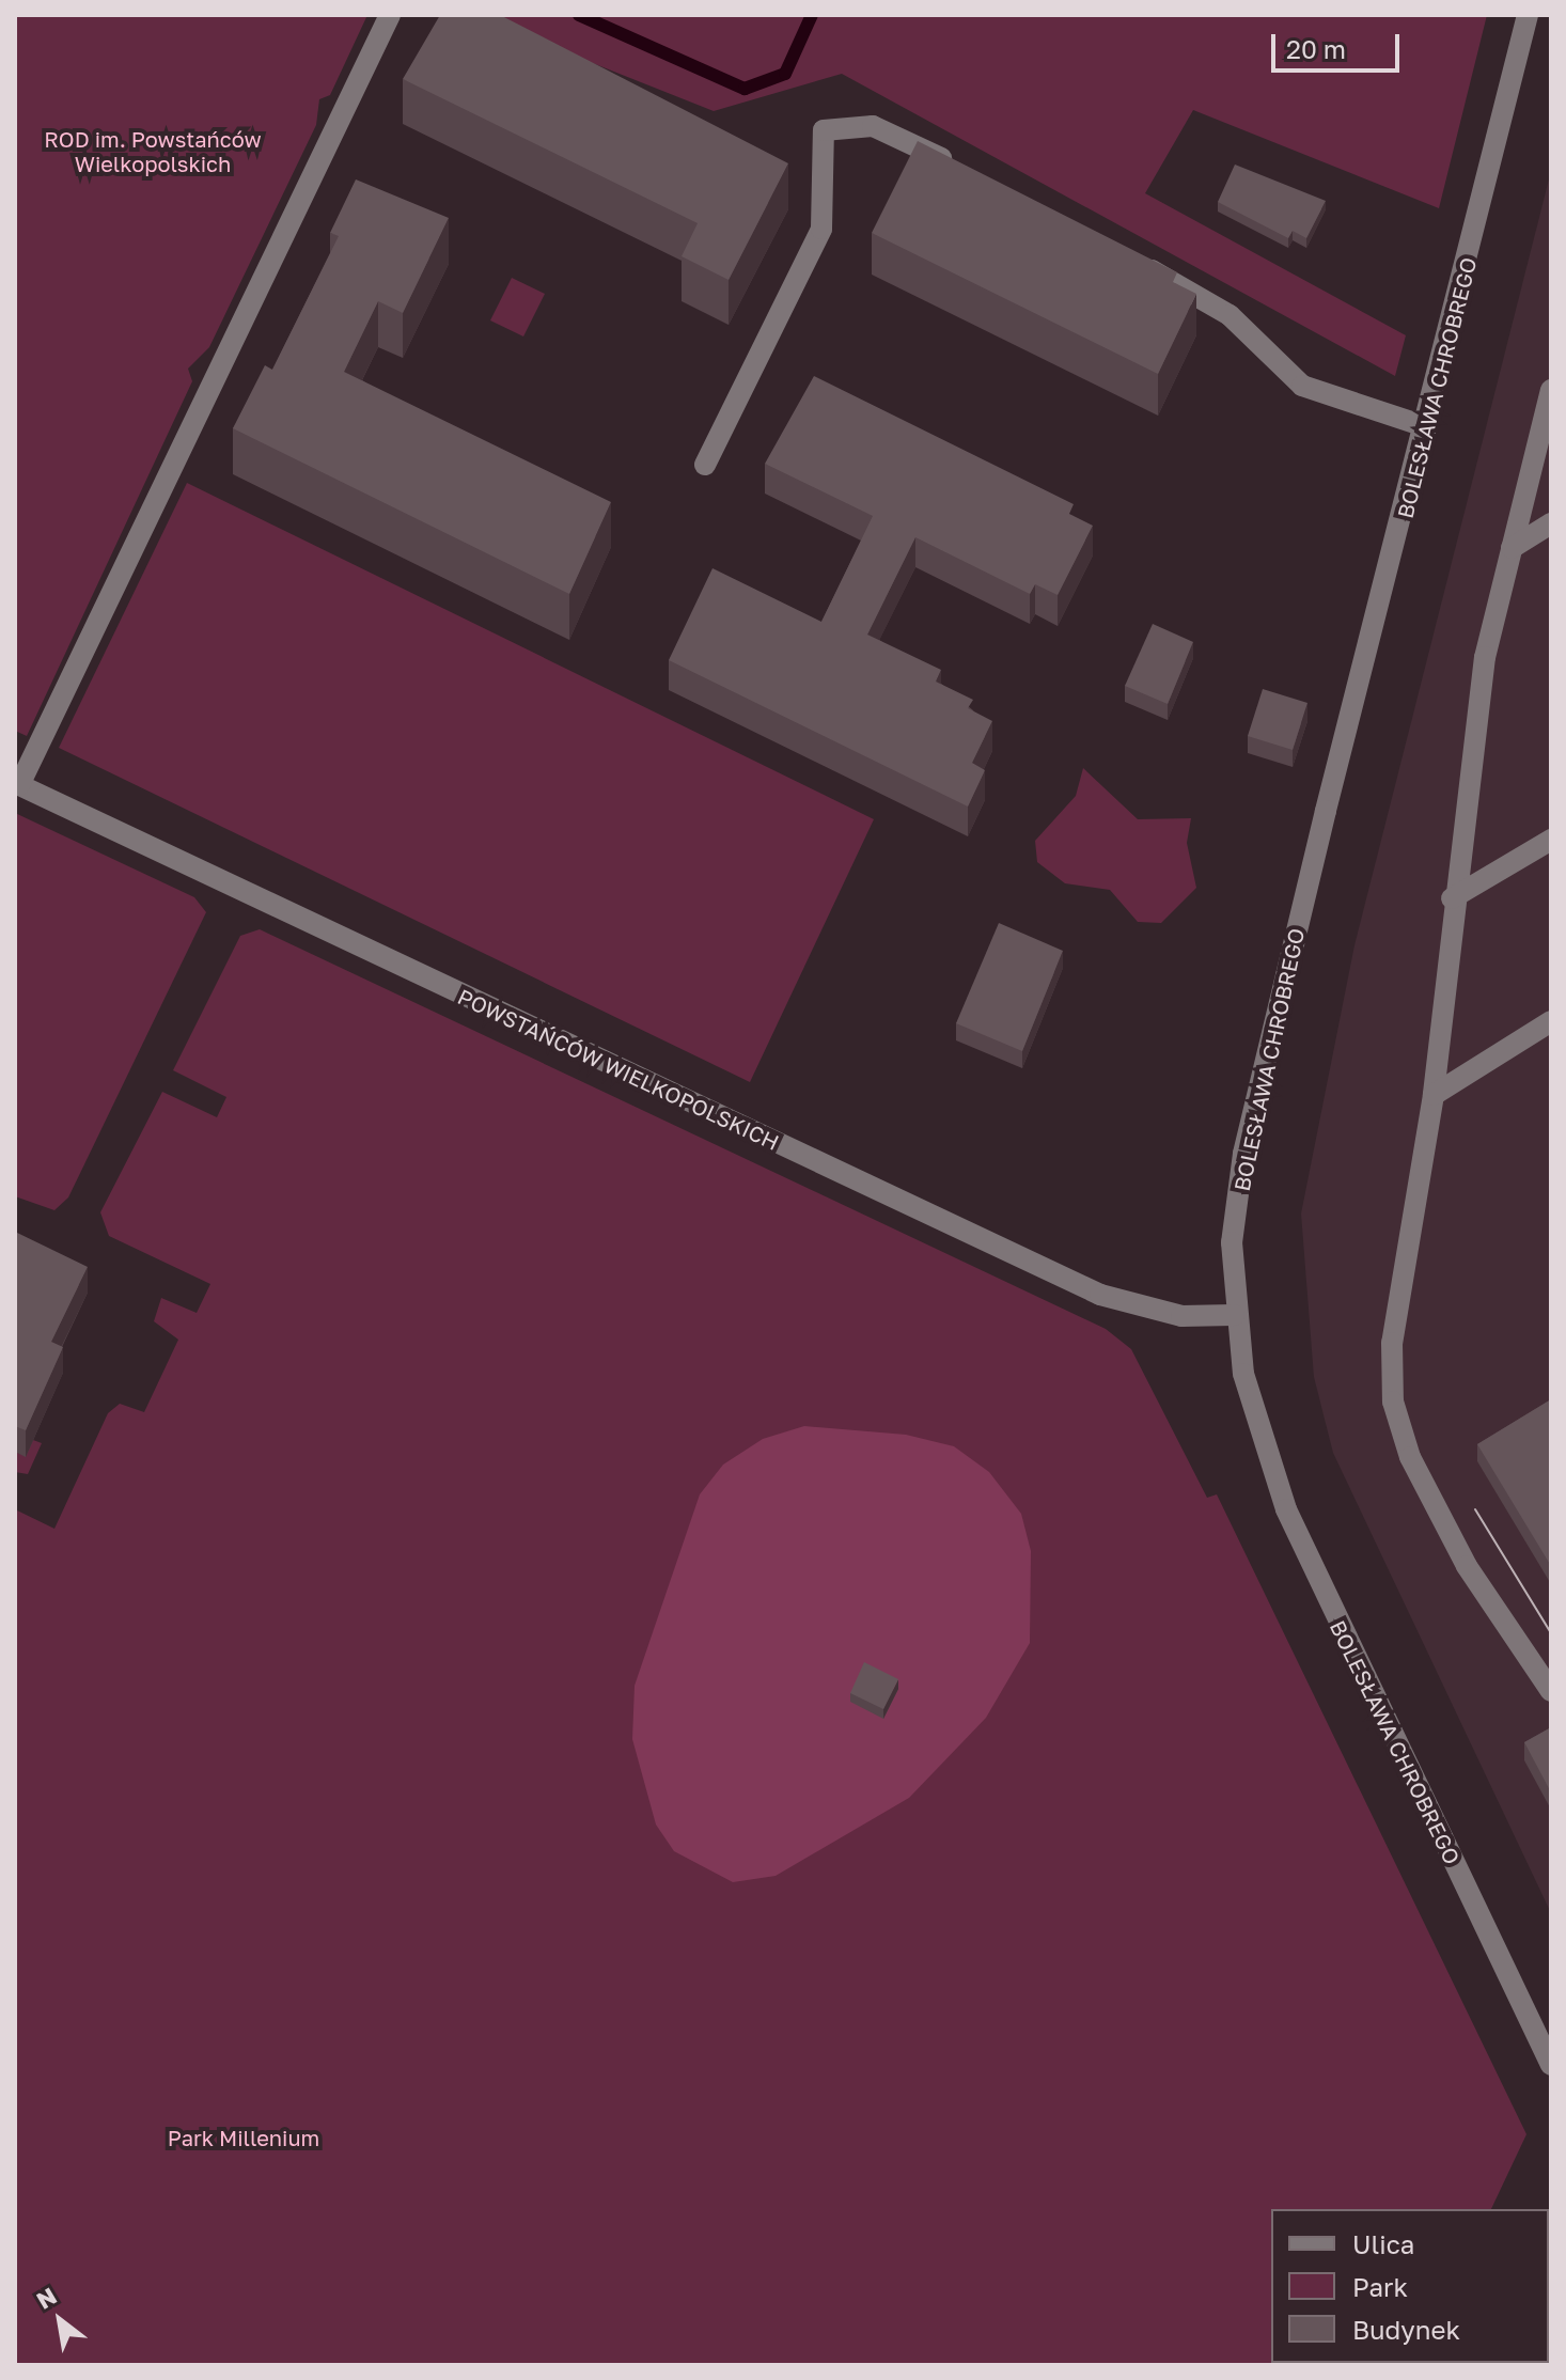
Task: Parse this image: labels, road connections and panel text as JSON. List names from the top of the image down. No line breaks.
{"streets":{"street":["BOLESŁAWA CHROBREGO","POWSTAŃCÓW WIELKOPOLSKICH"]},"crossings":[["BOLESŁAWA CHROBREGO","POWSTAŃCÓW WIELKOPOLSKICH"]],"parks":["ROD im. Powstańców Wielkopolskich","Park Millenium"],"legend":["Ulica","Park","Budynek"],"scale_bar":"20 m","north":"top left"}
